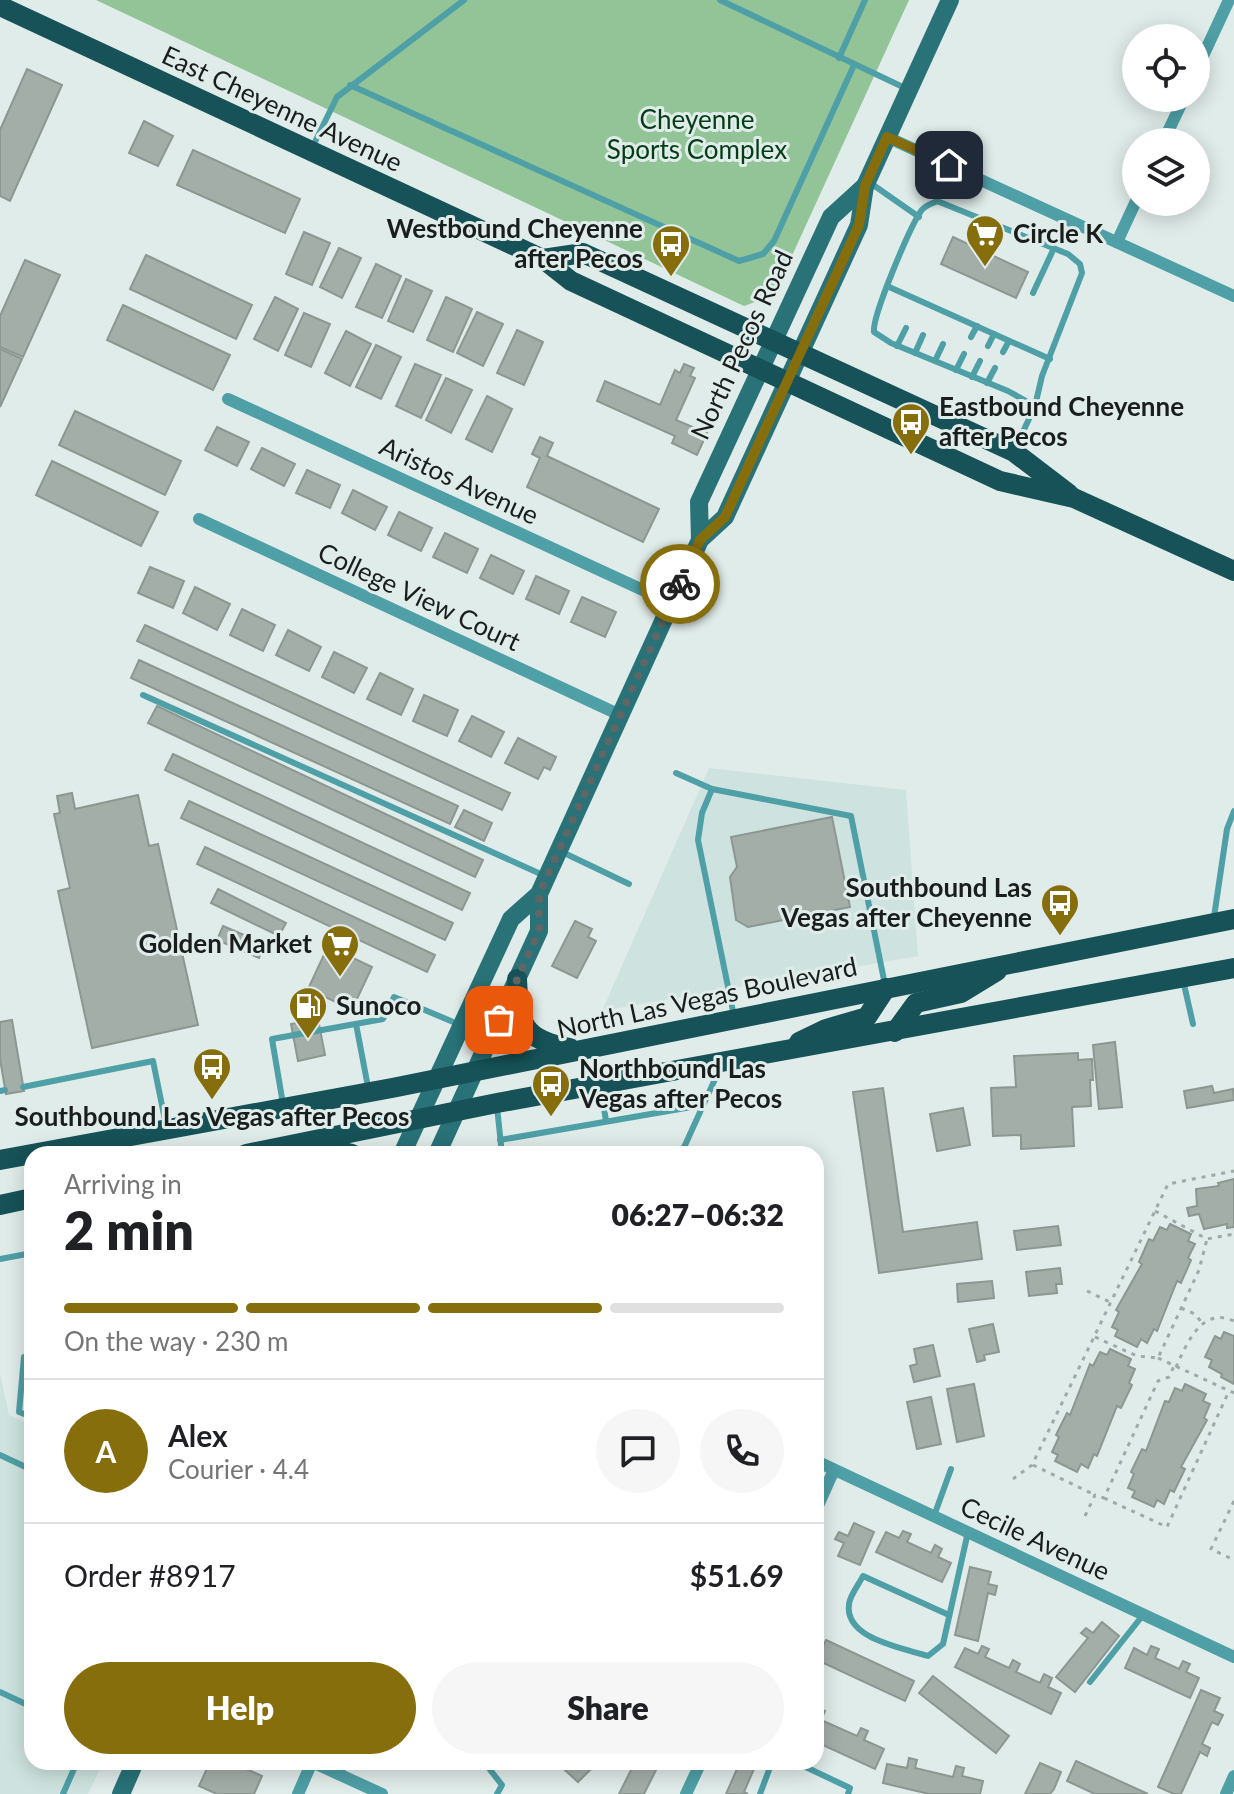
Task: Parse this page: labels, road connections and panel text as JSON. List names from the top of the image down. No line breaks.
{"streets":{"main road":["East Cheyenne Avenue","North Pecos Road","North Las Vegas Boulevard"],"street":["Aristos Avenue","College View Court","Cecile Avenue"]},"crossings":[["East Cheyenne Avenue","North Pecos Road"],["North Pecos Road","Aristos Avenue"],["North Pecos Road","College View Court"],["North Pecos Road","North Las Vegas Boulevard"]],"parks":["Cheyenne Sports Complex"],"places":{"supermarket":["Circle K","Golden Market"],"bus stop":["Westbound Cheyenne after Pecos","Eastbound Cheyenne after Pecos","Southbound Las Vegas after Cheyenne","Southbound Las Vegas after Pecos","Northbound Las Vegas after Pecos"],"fuel station":["Sunoco"]},"page":{"heading":["2 min","Arriving in","06:27–06:32"],"panel":["Alex","Courier · 4.4","Order #8917","$51.69"],"bar":"On the way · 230 m","round":"A","buttons":["Help","Share"]}}
